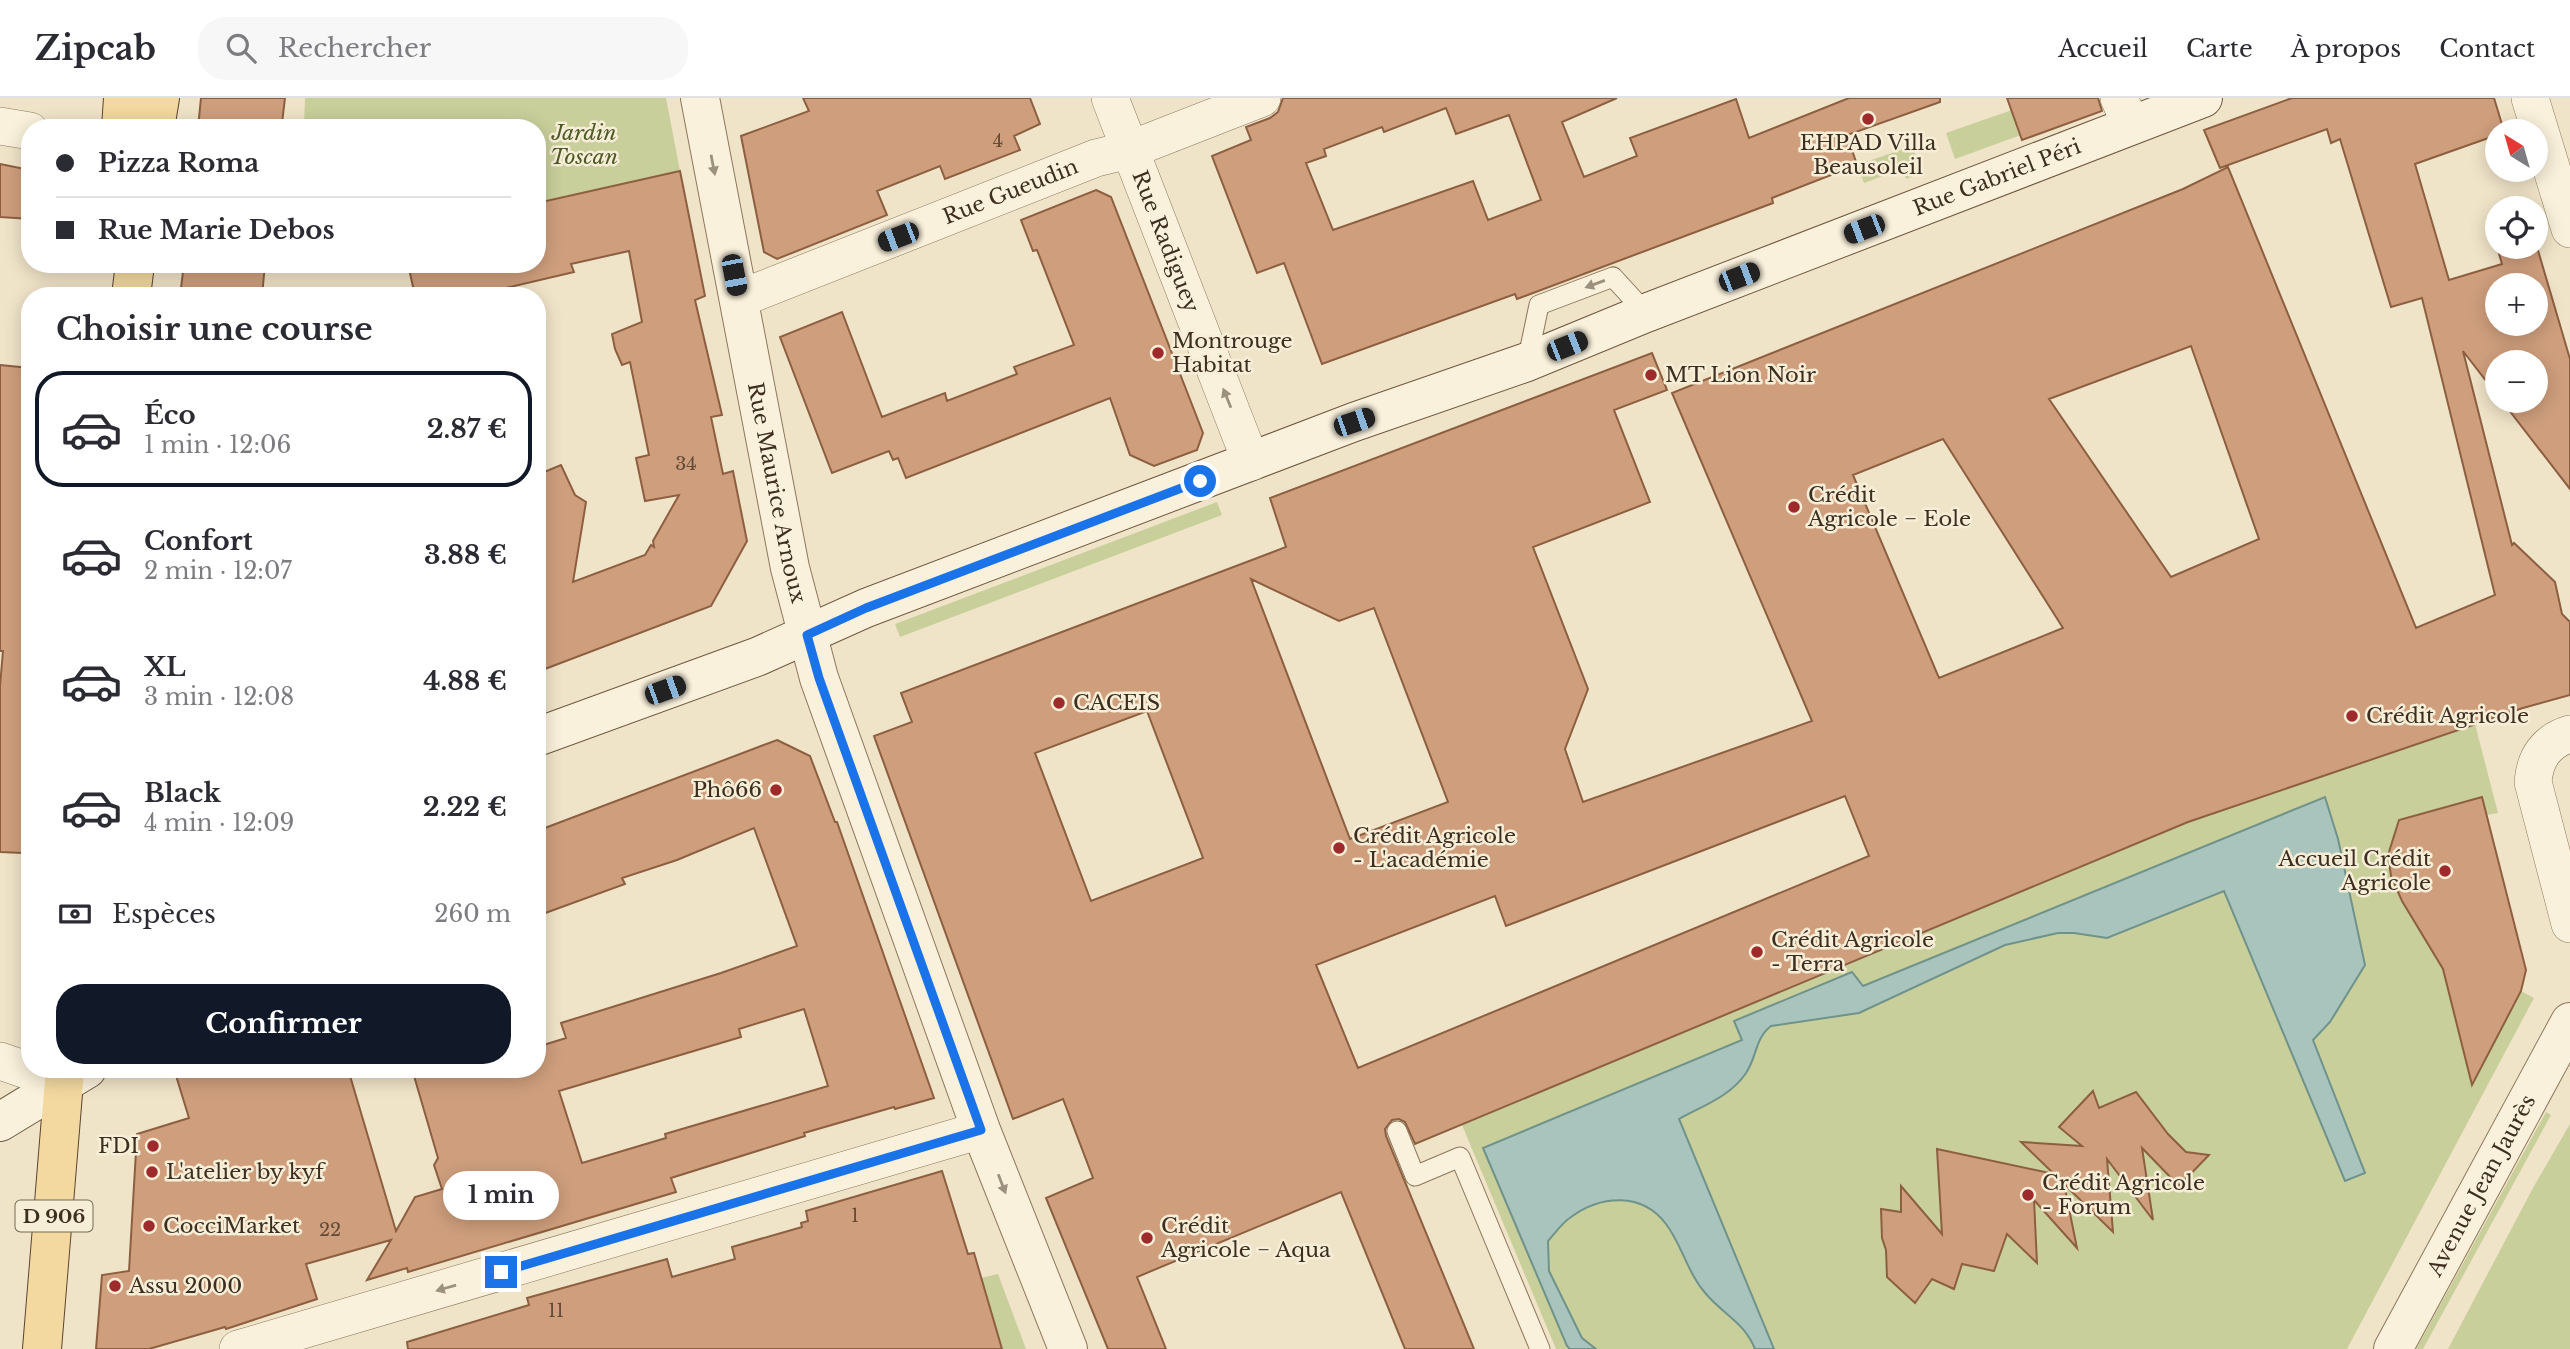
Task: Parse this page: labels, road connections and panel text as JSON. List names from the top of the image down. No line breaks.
{"streets":{"main road":["Rue Gabriel Péri","Rue Maurice Arnoux","Avenue Jean Jaurès","D 906"],"street":["Rue Gueudin","Rue Radiguey"]},"crossings":[["Rue Gabriel Péri","Rue Radiguey"],["Rue Gabriel Péri","Rue Maurice Arnoux"],["Rue Gueudin","Rue Radiguey"],["Rue Gueudin","Rue Maurice Arnoux"]],"one_way":["Rue Radiguey"],"parks":["Jardin Toscan"],"places":["EHPAD Villa Beausoleil","Montrouge Habitat","MT Lion Noir","Crédit Agricole − Eole","CACEIS","Crédit Agricole","Phô66","Crédit Agricole - L'académie","Accueil Crédit Agricole","Crédit Agricole - Terra","FDI","L'atelier by kyf","Crédit Agricole - Forum","CocciMarket","Crédit Agricole − Aqua","Assu 2000"],"house_numbers":["4","34","1","22","11"],"north":"top left","page":{"header":"Zipcab","search":"Rechercher","nav":["Accueil","Carte","À propos","Contact"],"map_buttons":["+","−"],"banner":["Pizza Roma","Rue Marie Debos"],"heading":"Choisir une course","list":[{"name":"Éco","note":"1 min · 12:06","value":"2.87 €"},{"name":"Confort","note":"2 min · 12:07","value":"3.88 €"},{"name":"XL","note":"3 min · 12:08","value":"4.88 €"},{"name":"Black","note":"4 min · 12:09","value":"2.22 €"}],"pay":["Espèces","260 m"],"buttons":"Confirmer","bubble":"1 min"}}
